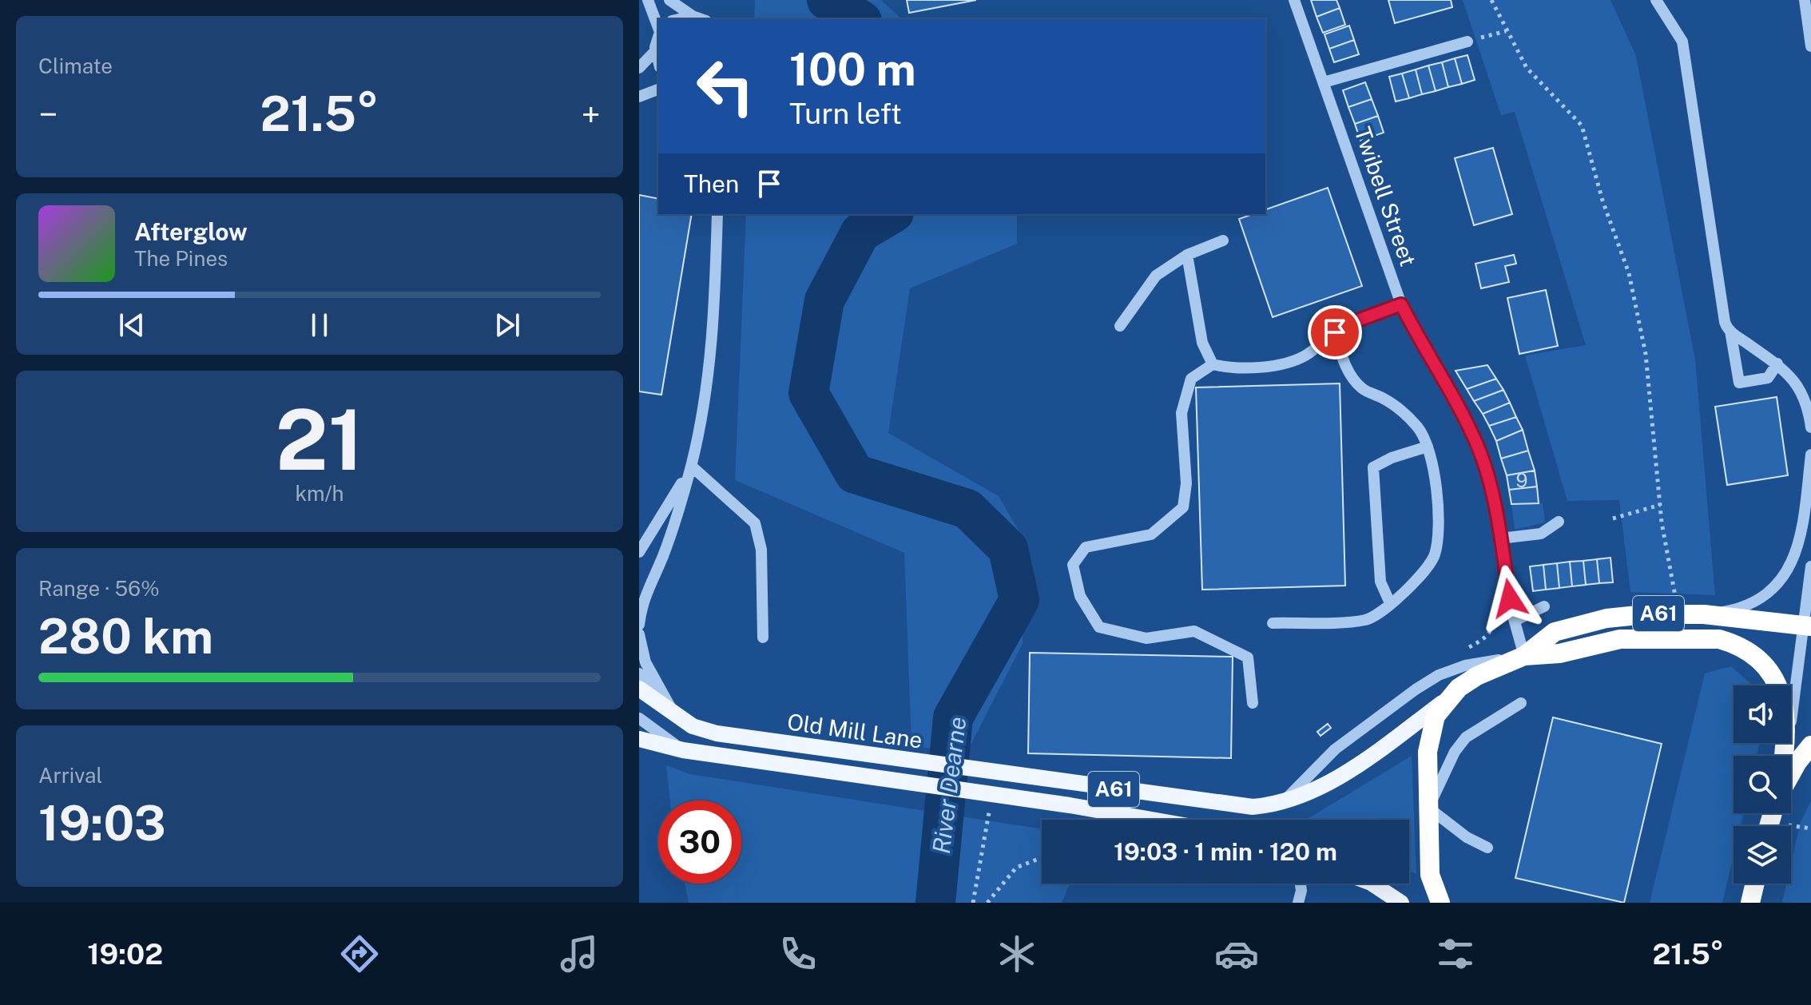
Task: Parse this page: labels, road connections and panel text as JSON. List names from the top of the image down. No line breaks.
{"streets":{"highway":["A61"],"main road":["Old Mill Lane"],"street":["Twibell Street"]},"crossings":[["Twibell Street","A61"],["A61","Old Mill Lane"]],"water":["River Dearne"],"house_numbers":["9"],"page":{"tile":["Climate",["21","km/h"],["Range · 56%","280 km"],["Arrival","19:03"]],"turn":["100 m","Turn left"],"heat":["−","21.5°","+"],"then":"Then","song":["Afterglow","The Pines"],"limit":"30","trip":"19:03 · 1 min · 120 m","tabs":["19:02","21.5°"]}}
